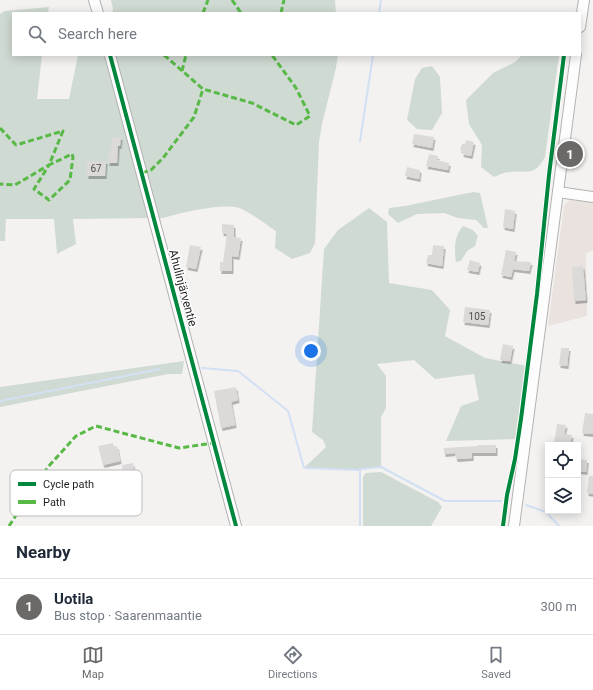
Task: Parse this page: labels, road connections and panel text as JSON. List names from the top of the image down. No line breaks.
{"streets":{"street":["Ahulinjärventie"]},"house_numbers":["67","105"],"legend":["Cycle path","Path"],"page":{"search":"Search here","pins":"1","heading":"Nearby","list":[{"mark":"1","name":"Uotila","note":"Bus stop · Saarenmaantie","value":"300 m"}],"nav":["Map","Directions","Saved"]}}
